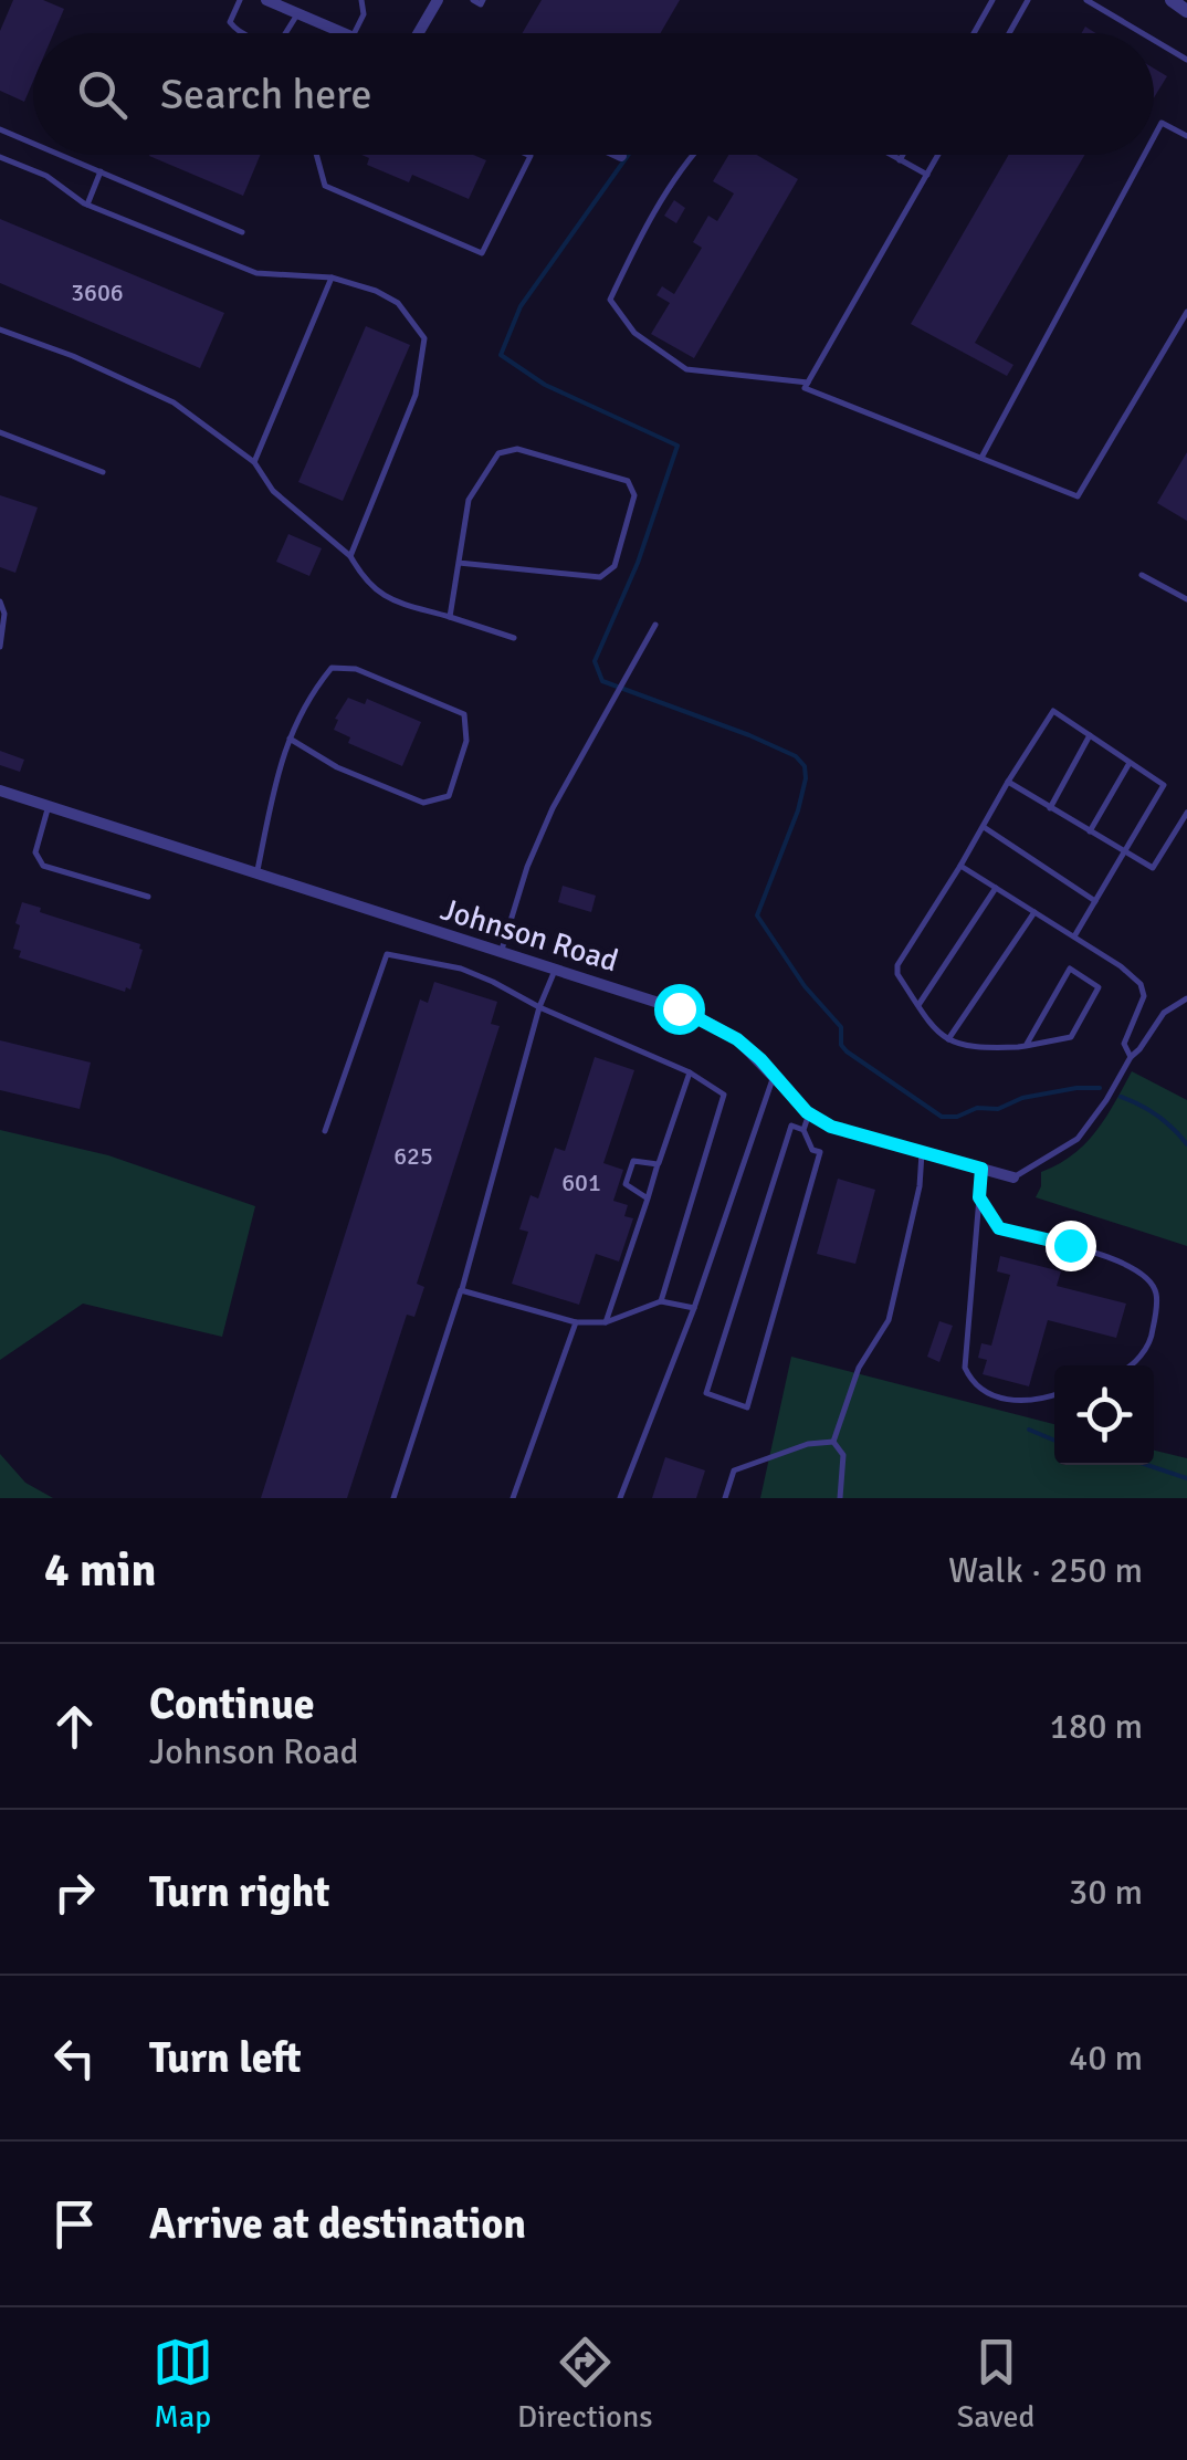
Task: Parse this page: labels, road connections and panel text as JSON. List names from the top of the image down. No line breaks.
{"streets":{"street":["Johnson Road"]},"house_numbers":["3606","625","601"],"page":{"search":"Search here","heading":["4 min","Walk · 250 m"],"list":[["Continue","Johnson Road","180 m"],["Turn right","30 m"],["Turn left","40 m"],"Arrive at destination"],"nav":["Map","Directions","Saved"]}}
